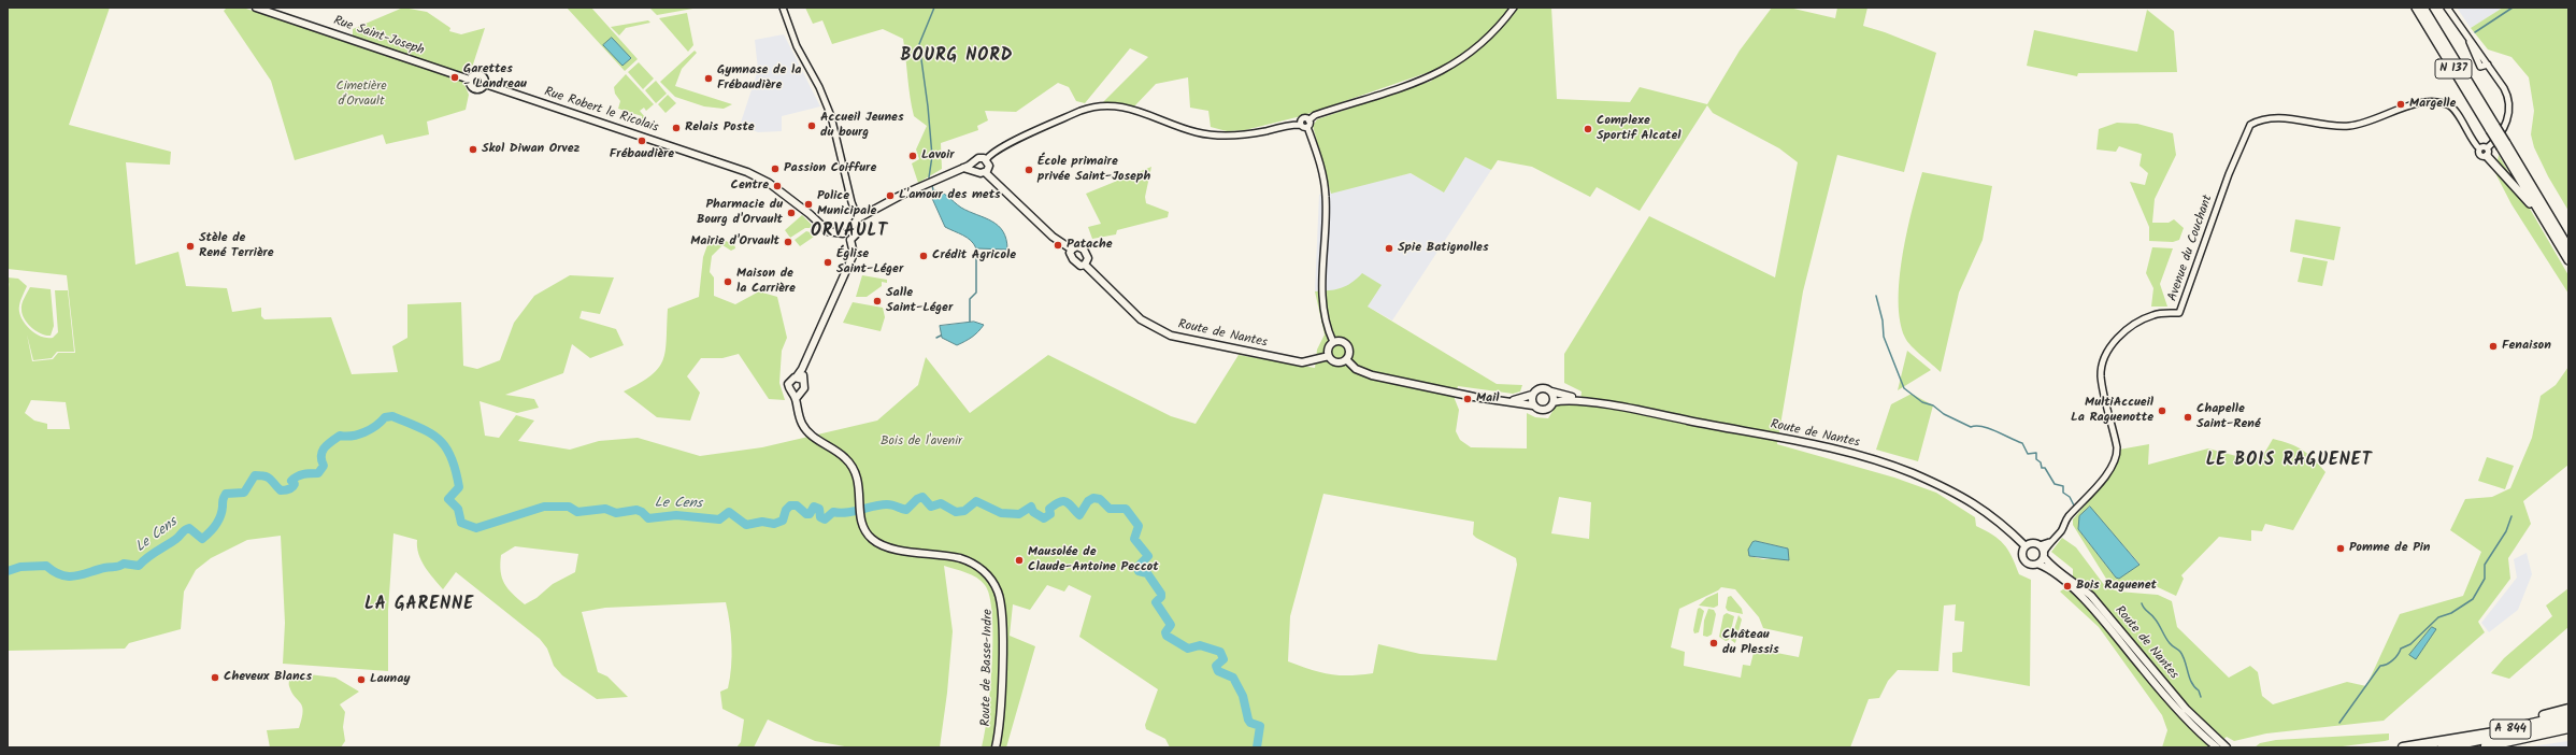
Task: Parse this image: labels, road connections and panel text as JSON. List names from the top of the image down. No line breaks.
{"streets":{"highway":["N 137","A 844"],"main road":["Rue Saint-Joseph","Rue Robert le Ricolais","Route de Nantes","Route de Basse-Indre"],"street":["Avenue du Couchant"]},"crossings":[["Rue Saint-Joseph","Rue Robert le Ricolais"],["Avenue du Couchant","Route de Nantes"]],"districts":["BOURG NORD","ORVAULT","LE BOIS RAGUENET","LA GARENNE"],"water":["Le Cens"],"parks":["Cimetière d'Orvault","Bois de l'avenir"],"places":["Garettes - Landreau","Gymnase de la Frébaudière","Margelle","Accueil Jeunes du bourg","Relais Poste","Complexe Sportif Alcatel","Frébaudière","Skol Diwan Orvez","Lavoir","Passion Coiffure","École primaire privée Saint-Joseph","Centre","L'amour des mets","Police Municipale","Pharmacie du Bourg d'Orvault","Mairie d'Orvault","Patache","Stèle de René Terrière","Spie Batignolles","Crédit Agricole","Église Saint-Léger","Maison de la Carrière","Salle Saint-Léger","Fenaison","Mail","MultiAccueil La Raguenotte","Chapelle Saint-René","Pomme de Pin","Mausolée de Claude-Antoine Peccot","Bois Raguenet","Château du Plessis","Cheveux Blancs","Launay"]}
